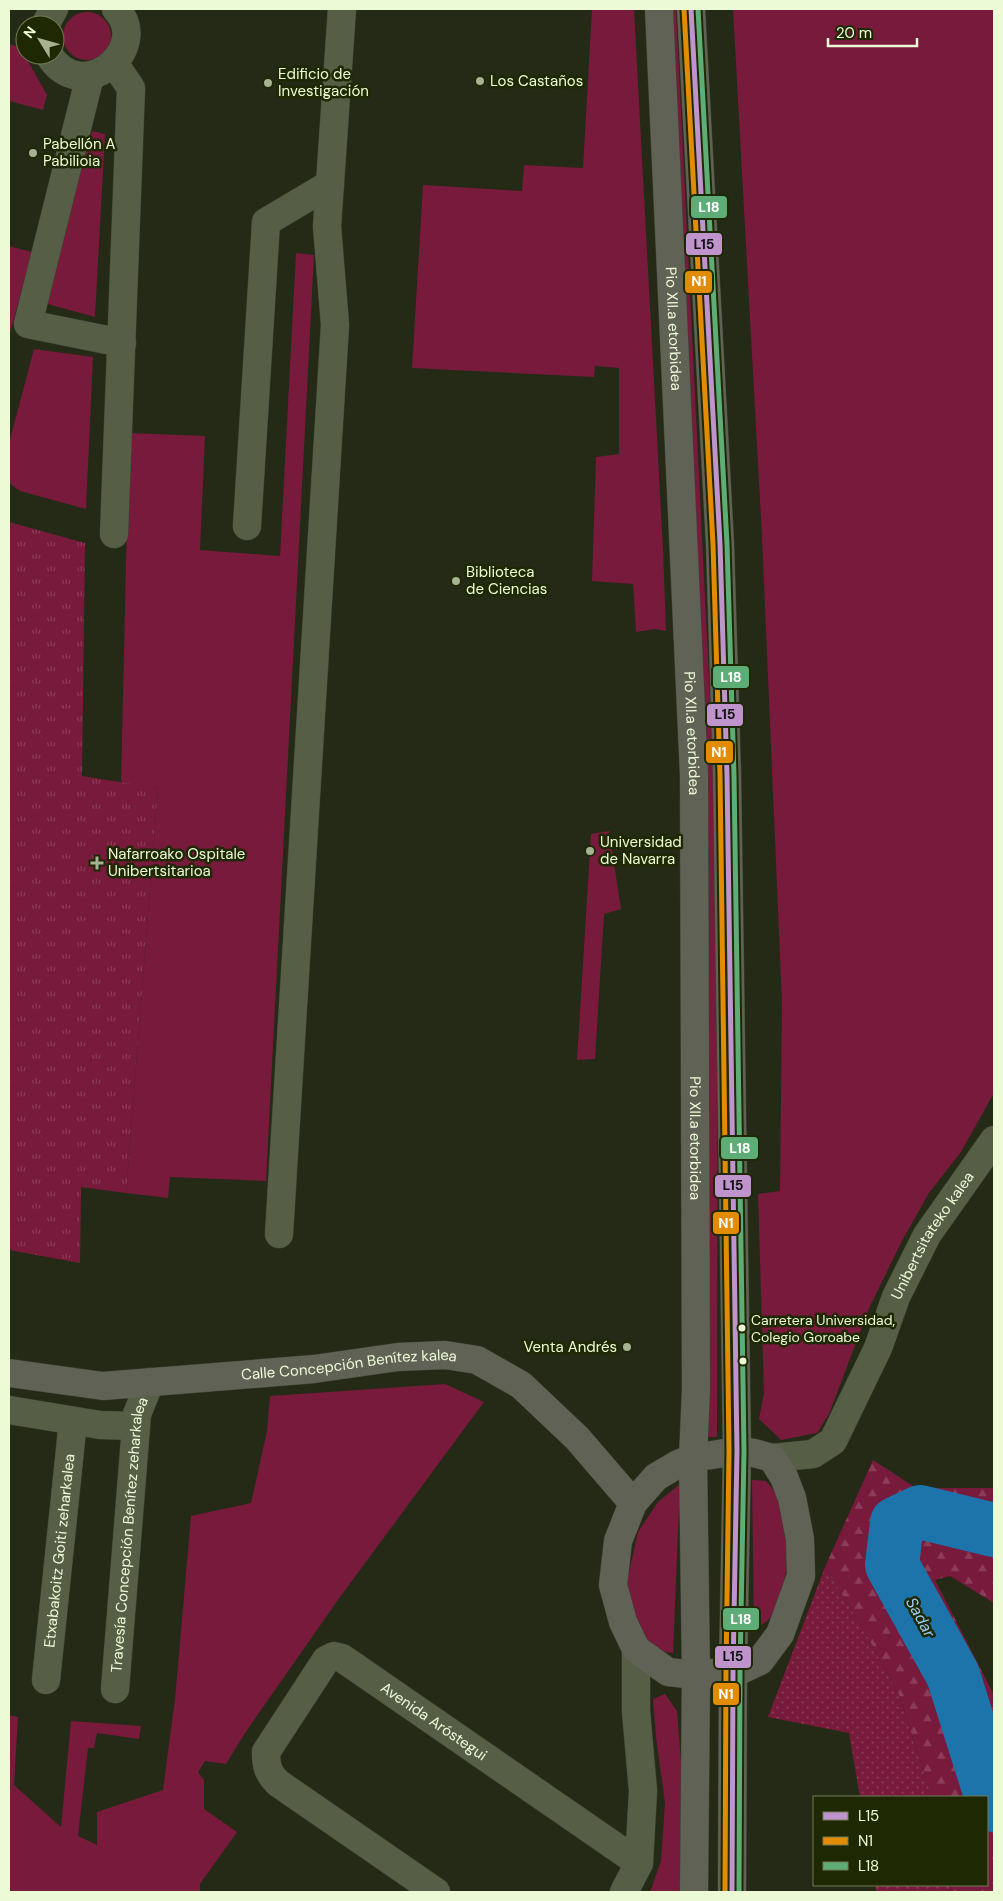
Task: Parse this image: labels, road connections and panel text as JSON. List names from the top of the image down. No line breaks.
{"streets":{"main road":["Pio XII.a etorbidea","Calle Concepción Benítez kalea"],"street":["Unibertsitateko kalea","Travesía Concepción Benítez zeharkalea","Etxabakoitz Goiti zeharkalea","Avenida Aróstegui"]},"crossings":[["Calle Concepción Benítez kalea","Travesía Concepción Benítez zeharkalea"]],"water":["Sadar"],"places":{"other":["Los Castaños","Edificio de Investigación","Pabellón A Pabilioia","Biblioteca de Ciencias","Universidad de Navarra","Carretera Universidad, Colegio Goroabe","Venta Andrés"],"health":["Nafarroako Ospitale Unibertsitarioa"]},"lines":["transit line L15","transit line N1","transit line L18"],"legend":["L15","N1","L18"],"scale_bar":"20 m","north":"top left"}
